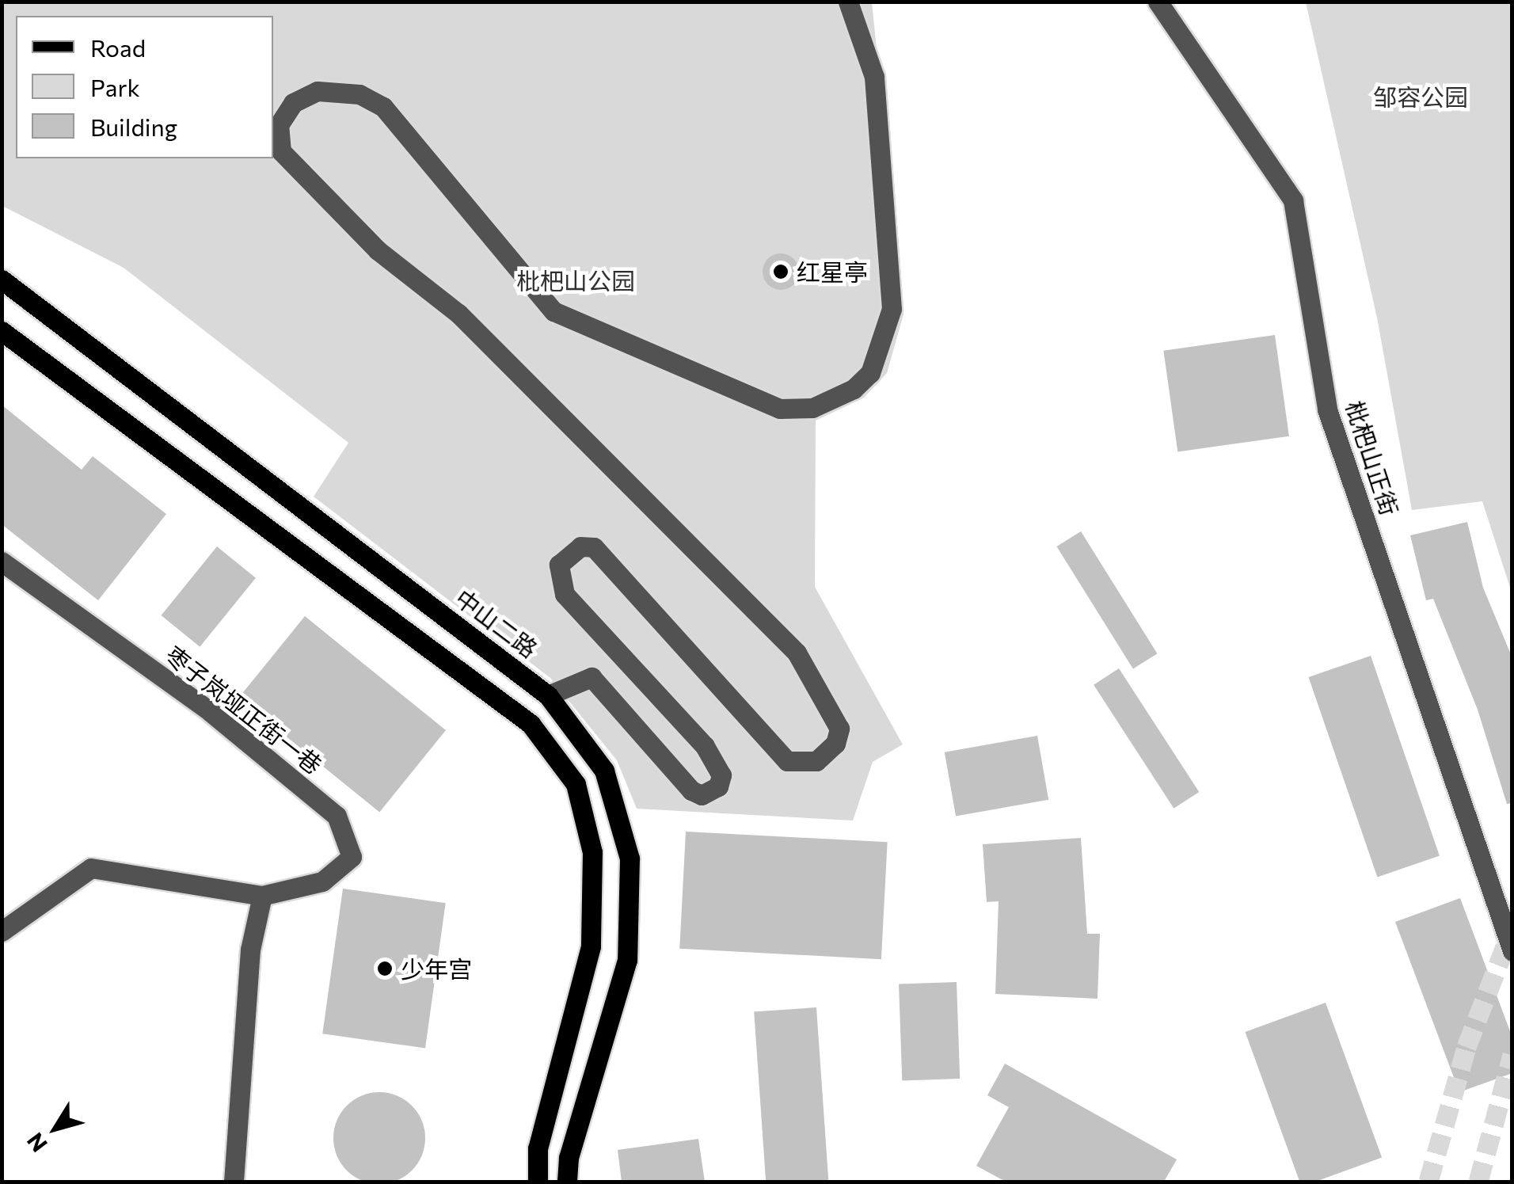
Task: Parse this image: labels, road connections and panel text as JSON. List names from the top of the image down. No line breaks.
{"streets":{"main road":["中山二路"],"street":["枇杷山正街","枣子岚垭正街一巷"]},"parks":["邹容公园","枇杷山公园"],"places":["红星亭","少年宫"],"legend":["Road","Park","Building"],"north":"bottom left"}
